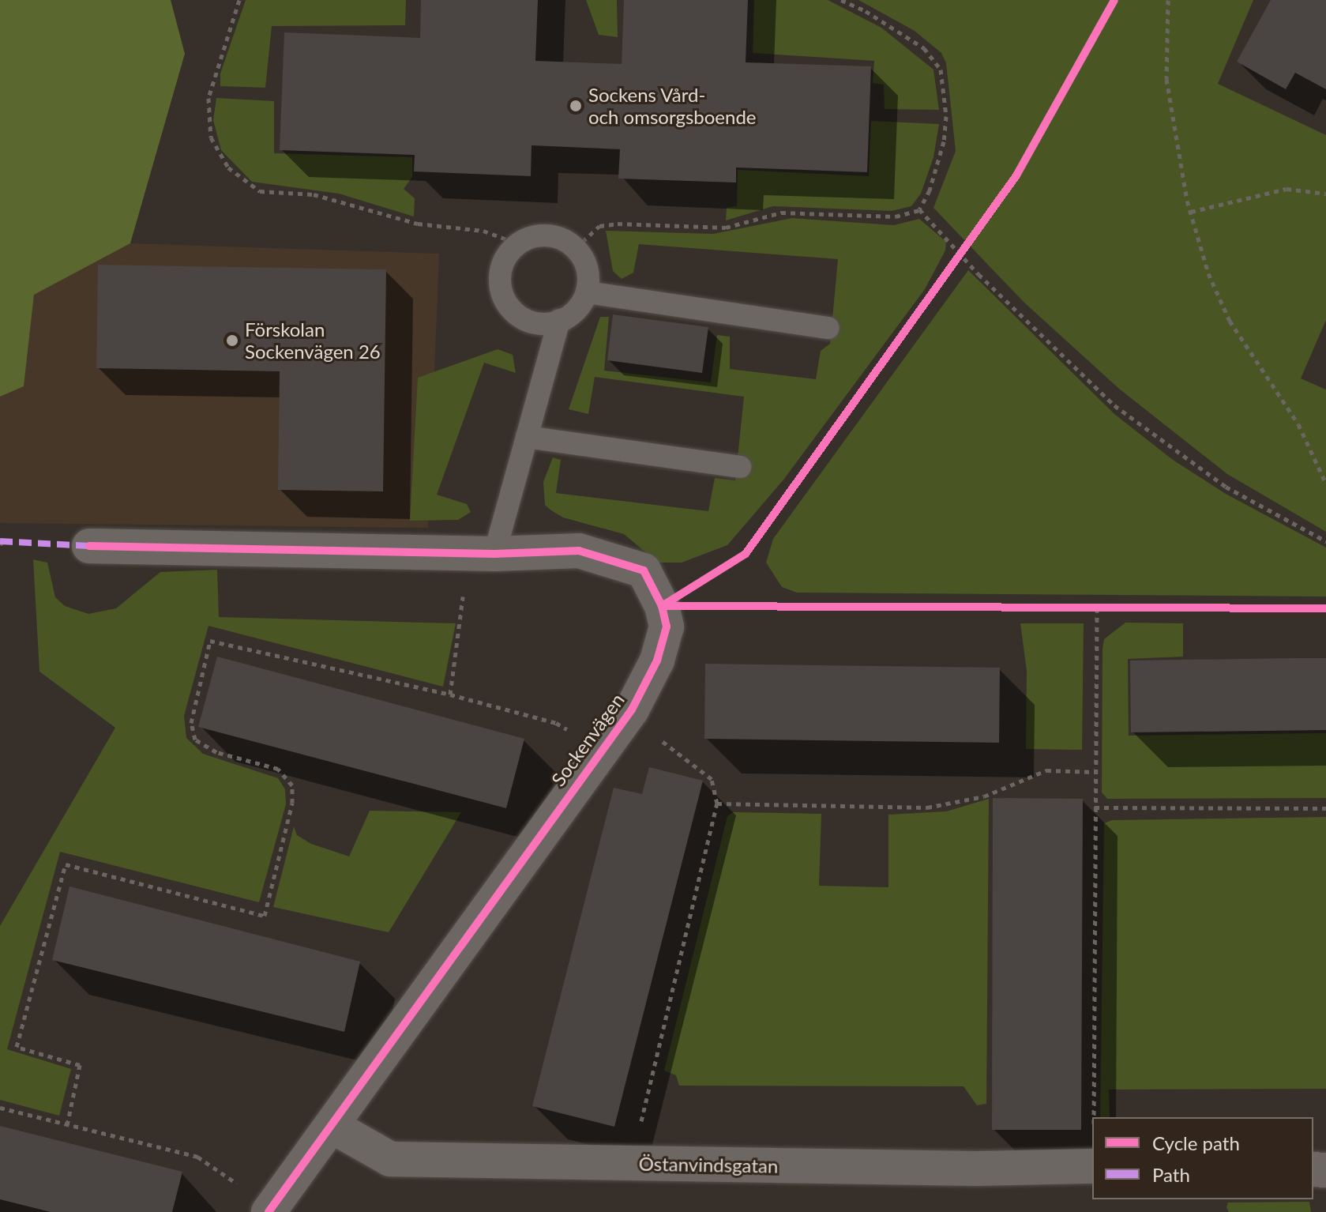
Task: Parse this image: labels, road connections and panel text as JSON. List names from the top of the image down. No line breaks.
{"streets":{"street":["Sockenvägen","Östanvindsgatan"]},"crossings":[["Sockenvägen","Östanvindsgatan"]],"places":["Sockens Vård- och omsorgsboende","Förskolan Sockenvägen 26"],"legend":["Cycle path","Path"]}
